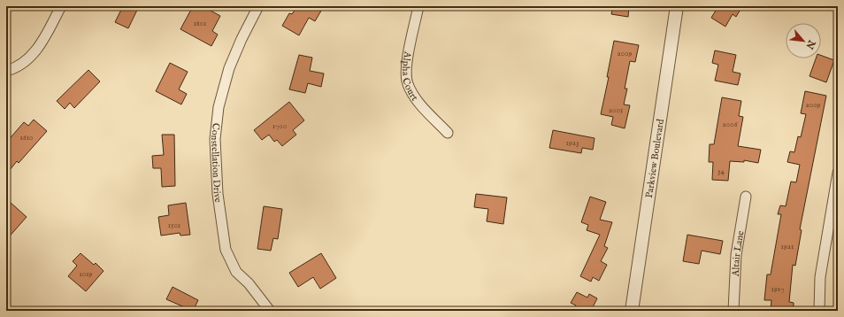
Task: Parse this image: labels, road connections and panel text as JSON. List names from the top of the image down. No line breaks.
{"streets":{"street":["Alpha Court","Parkview Boulevard","Constellation Drive","Altair Lane"]},"house_numbers":["1801","2009","2009","2005","2006","1700","1610","1923","34","1501","1921","1019","1917"],"north":"bottom right"}
